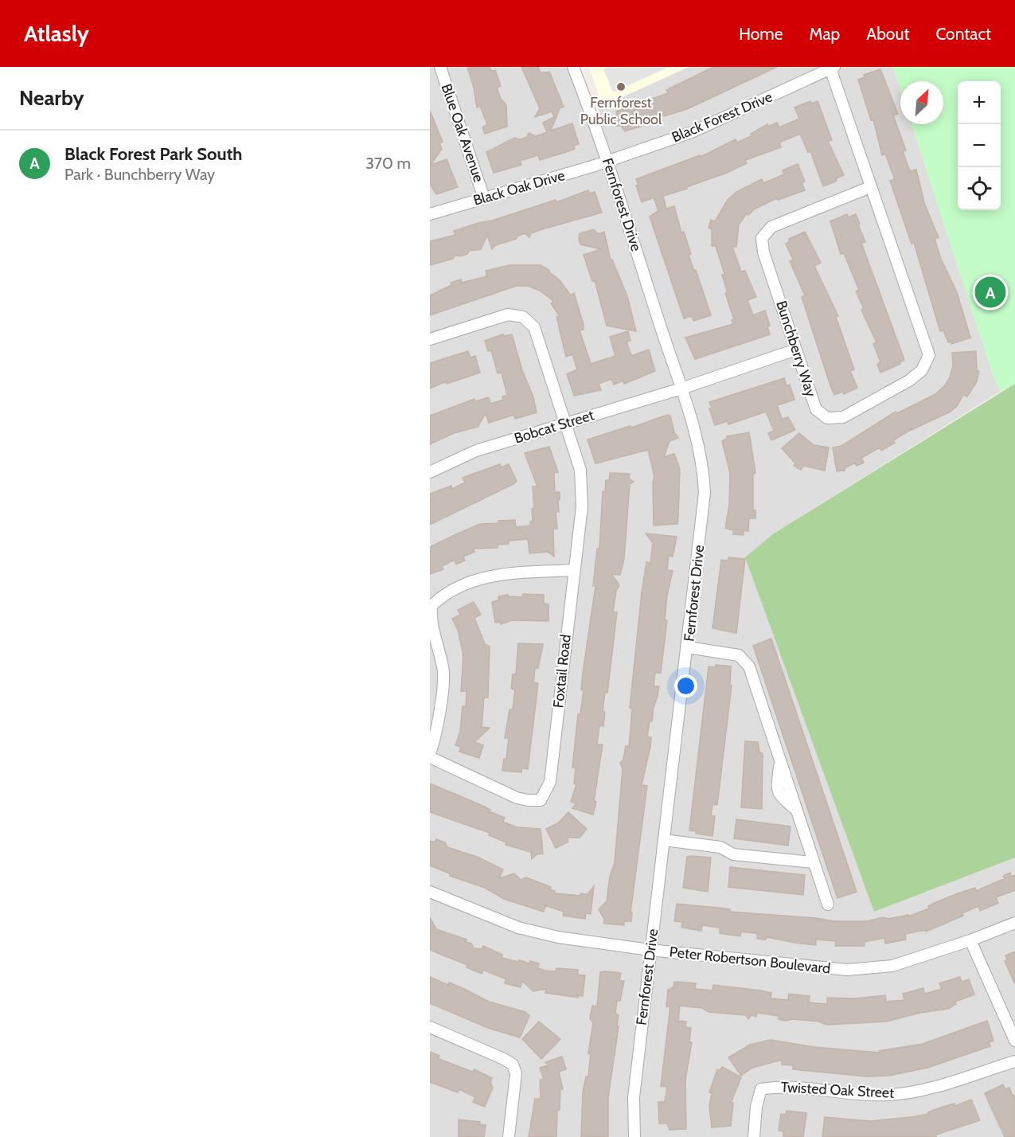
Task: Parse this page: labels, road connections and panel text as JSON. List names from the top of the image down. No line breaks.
{"streets":{"street":["Black Forest Drive","Blue Oak Avenue","Black Oak Drive","Fernforest Drive","Bunchberry Way","Bobcat Street","Foxtail Road","Peter Robertson Boulevard","Twisted Oak Street"]},"crossings":[["Black Forest Drive","Black Oak Drive"],["Black Forest Drive","Fernforest Drive"],["Black Forest Drive","Bunchberry Way"],["Blue Oak Avenue","Black Oak Drive"],["Black Oak Drive","Fernforest Drive"],["Fernforest Drive","Bobcat Street"],["Fernforest Drive","Peter Robertson Boulevard"],["Bunchberry Way","Bobcat Street"],["Bobcat Street","Foxtail Road"]],"places":["Fernforest Public School"],"north":"top right","page":{"header":"Atlasly","nav":["Home","Map","About","Contact"],"heading":"Nearby","map_buttons":["+","−"],"list":[{"mark":"A","name":"Black Forest Park South","note":"Park · Bunchberry Way","value":"370 m"}],"pins":"A"}}
